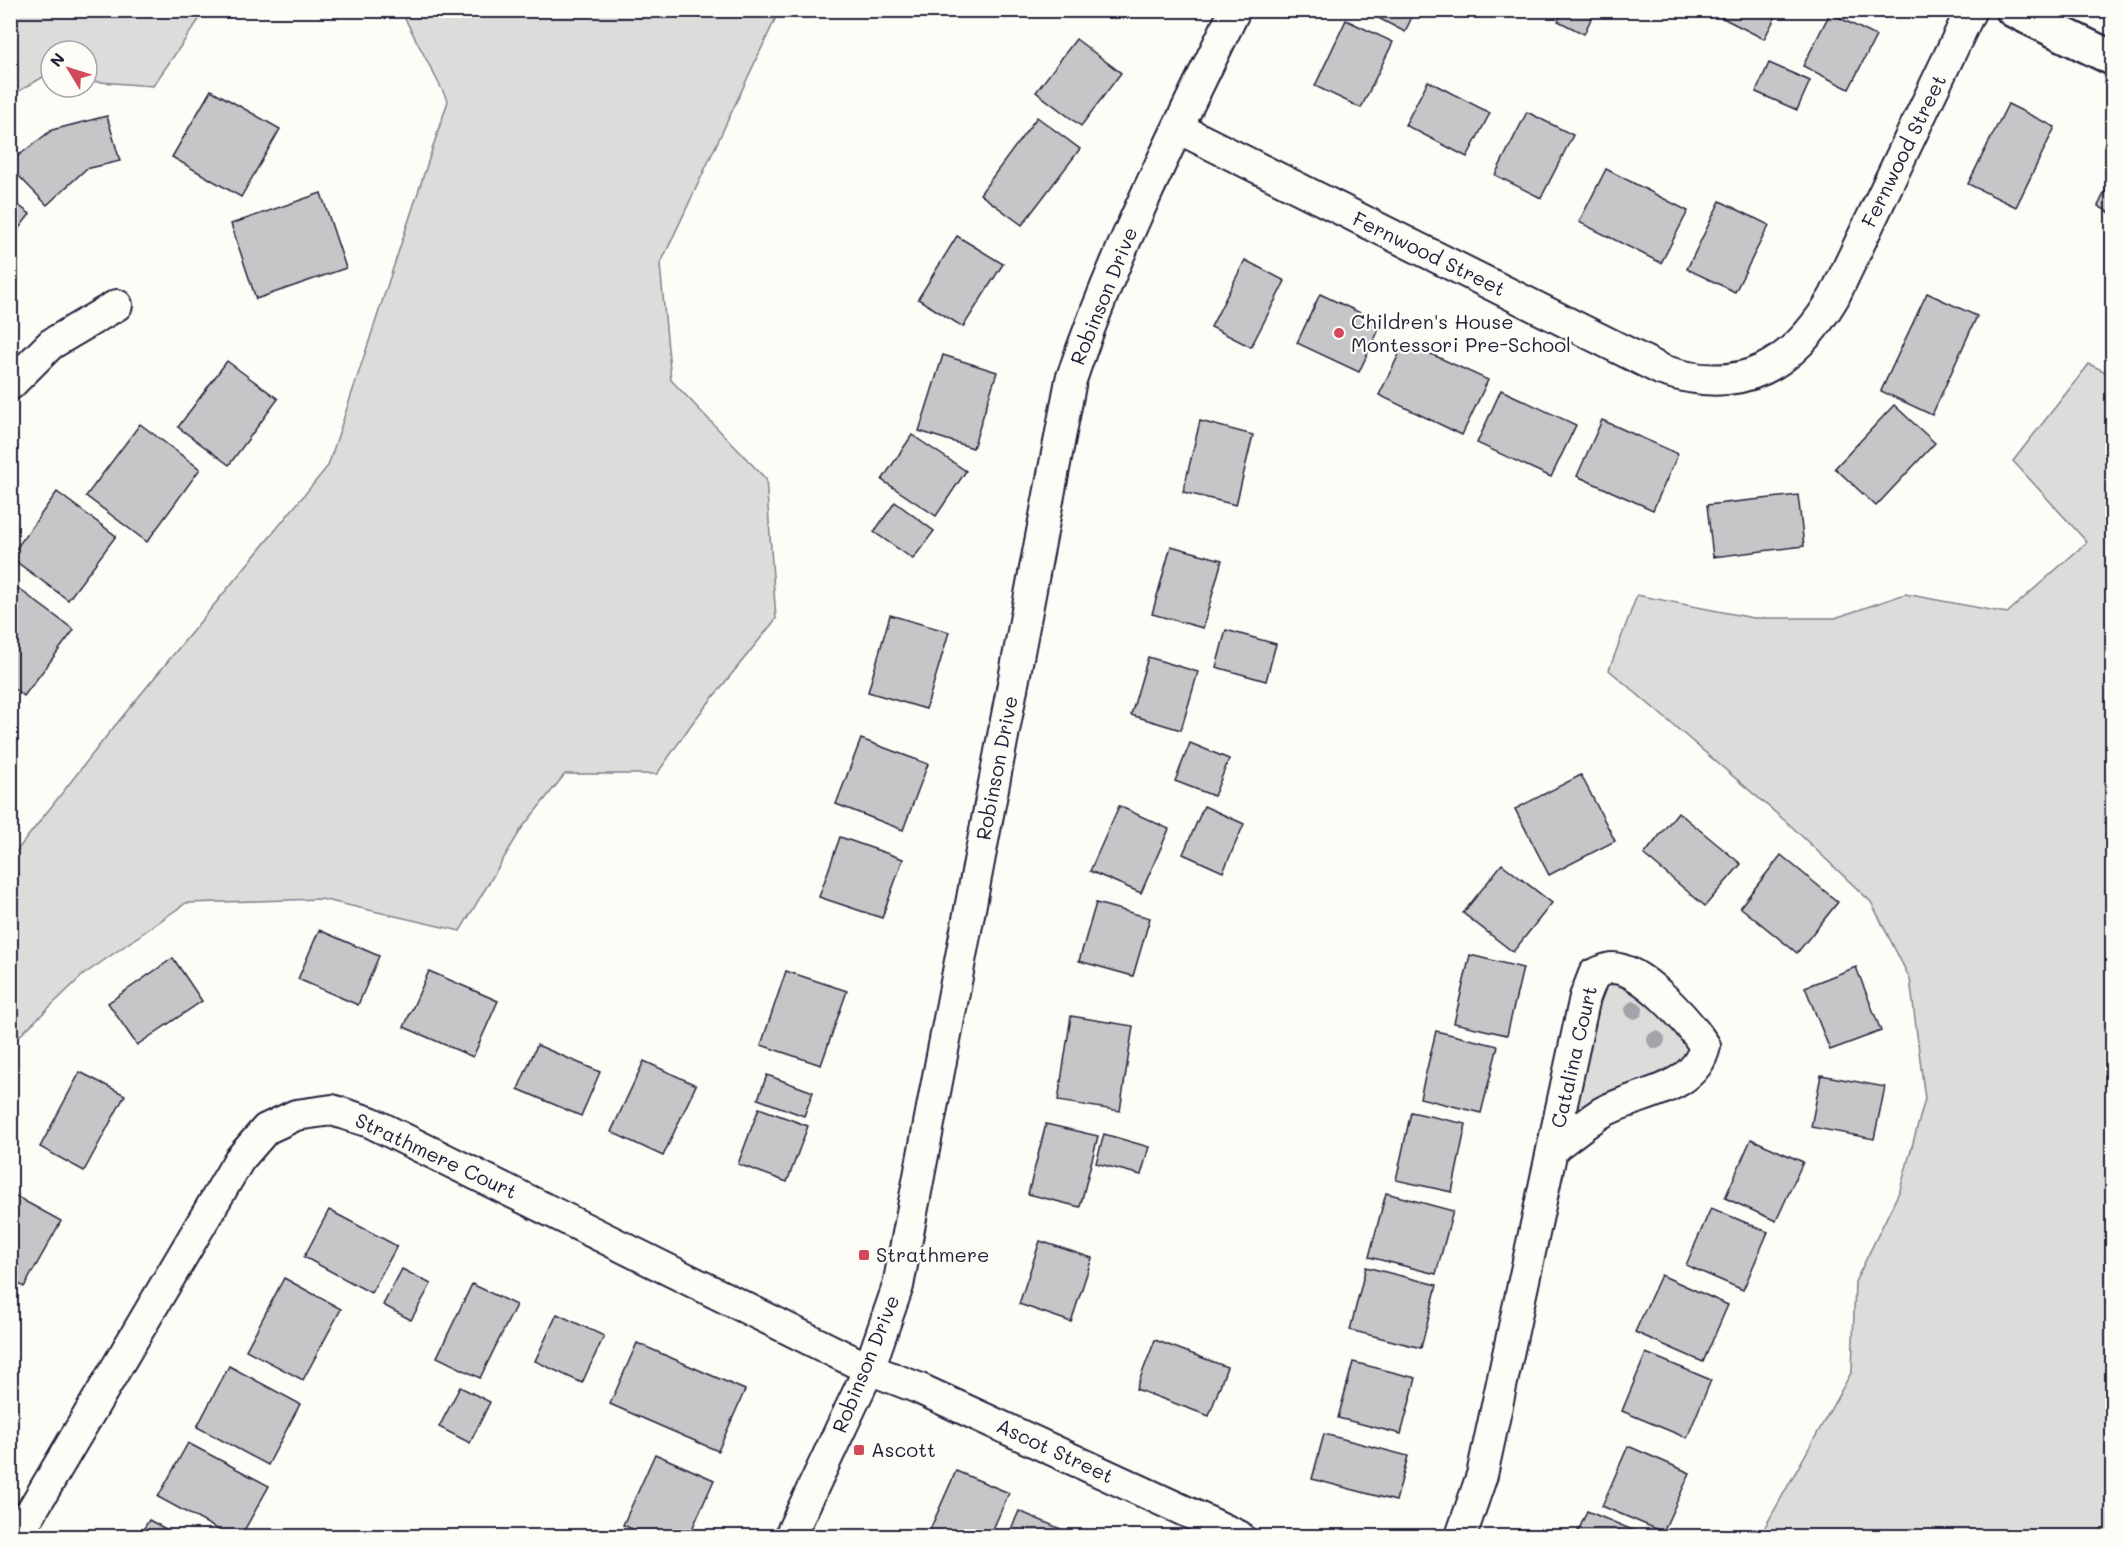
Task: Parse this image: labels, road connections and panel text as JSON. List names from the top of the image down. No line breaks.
{"streets":{"street":["Fernwood Street","Robinson Drive","Catalina Court","Strathmere Court","Ascot Street"]},"crossings":[["Fernwood Street","Robinson Drive"],["Robinson Drive","Strathmere Court"],["Robinson Drive","Ascot Street"],["Strathmere Court","Ascot Street"]],"places":{"other":["Children's House Montessori Pre-School"],"transit":["Strathmere","Ascott"]},"north":"top left"}
